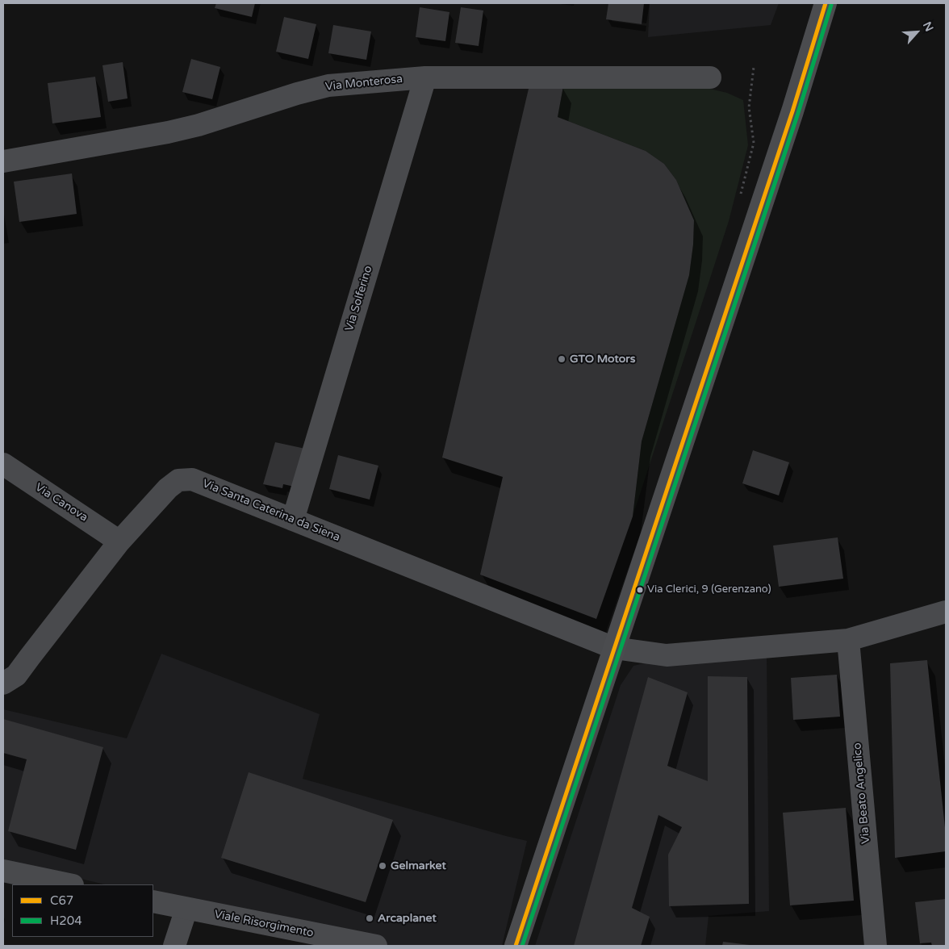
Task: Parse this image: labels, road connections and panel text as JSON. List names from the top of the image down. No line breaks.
{"streets":{"street":["Via Monterosa","Via Solferino","Via Canova","Via Santa Caterina da Siena","Via Beato Angelico","Viale Risorgimento"]},"crossings":[["Via Monterosa","Via Solferino"],["Via Solferino","Via Santa Caterina da Siena"],["Via Canova","Via Santa Caterina da Siena"]],"places":["GTO Motors","Via Clerici, 9 (Gerenzano)","Gelmarket","Arcaplanet"],"lines":["transit line C67","transit line H204"],"legend":["C67","H204"],"north":"top right"}
